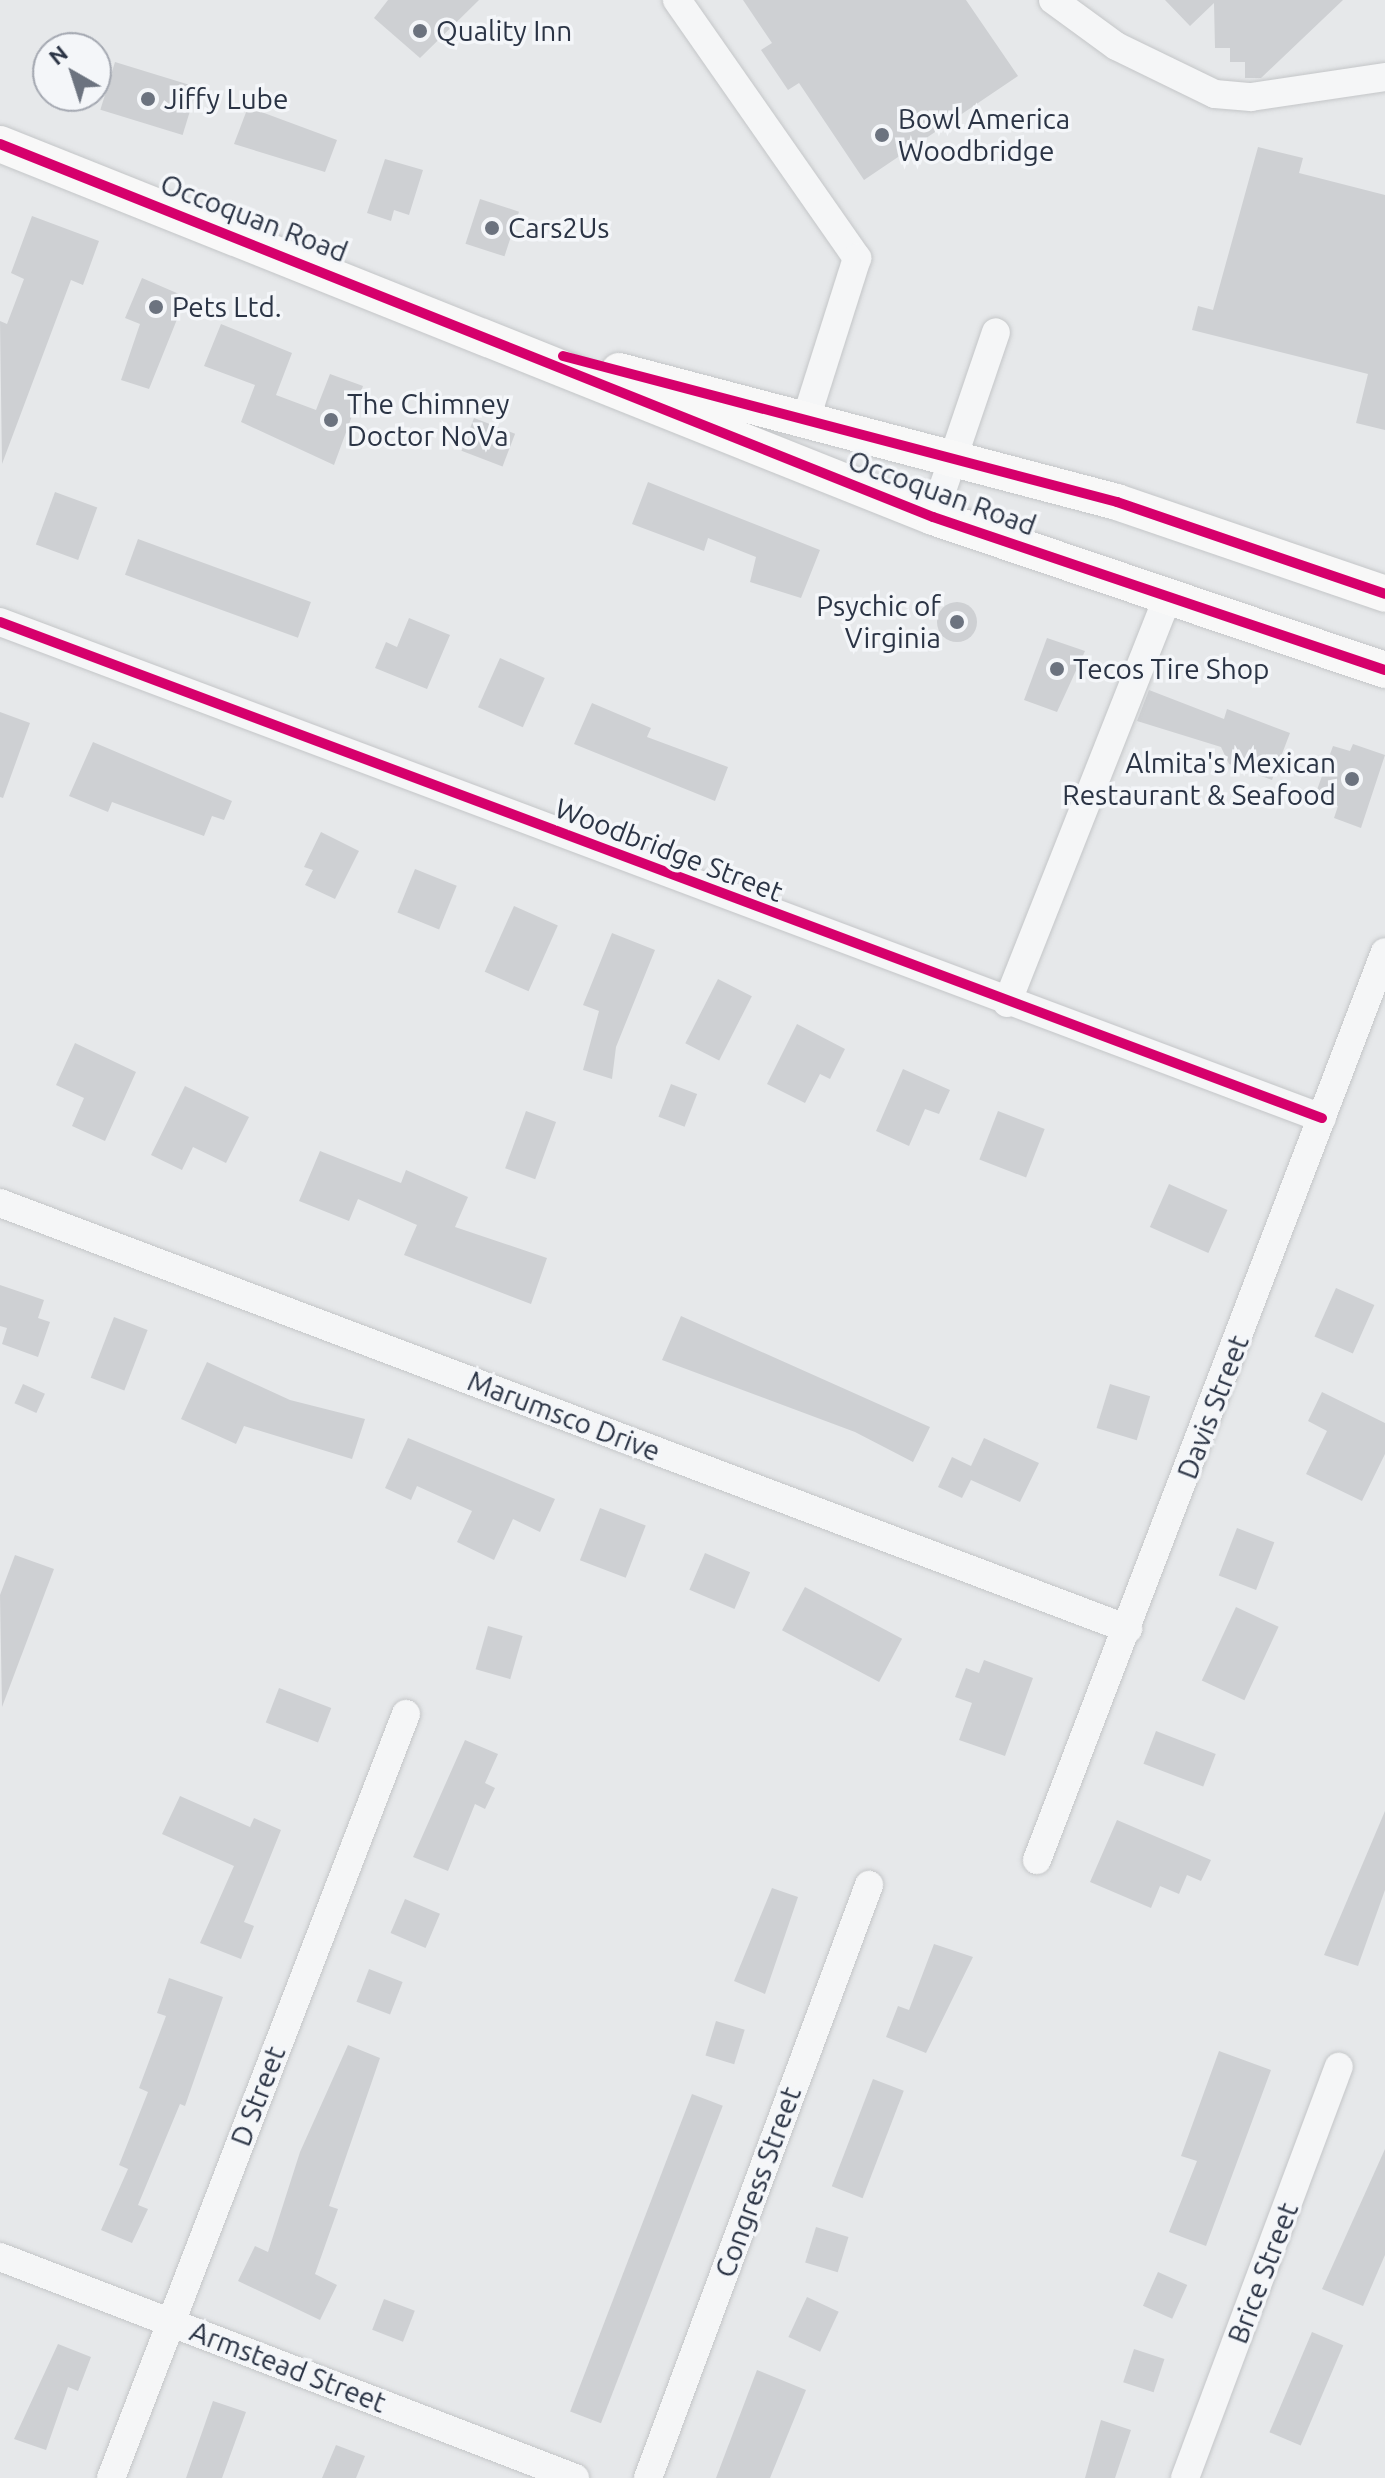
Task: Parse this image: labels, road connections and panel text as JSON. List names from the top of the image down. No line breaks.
{"streets":{"main road":["Occoquan Road"],"street":["Woodbridge Street","Davis Street","Marumsco Drive","D Street","Congress Street","Brice Street","Armstead Street"]},"crossings":[["Woodbridge Street","Davis Street"],["Davis Street","Marumsco Drive"],["D Street","Armstead Street"]],"places":["Quality Inn","Jiffy Lube","Bowl America Woodbridge","Cars2Us","Pets Ltd.","The Chimney Doctor NoVa","Psychic of Virginia","Tecos Tire Shop","Almita's Mexican Restaurant & Seafood"],"north":"top left"}
